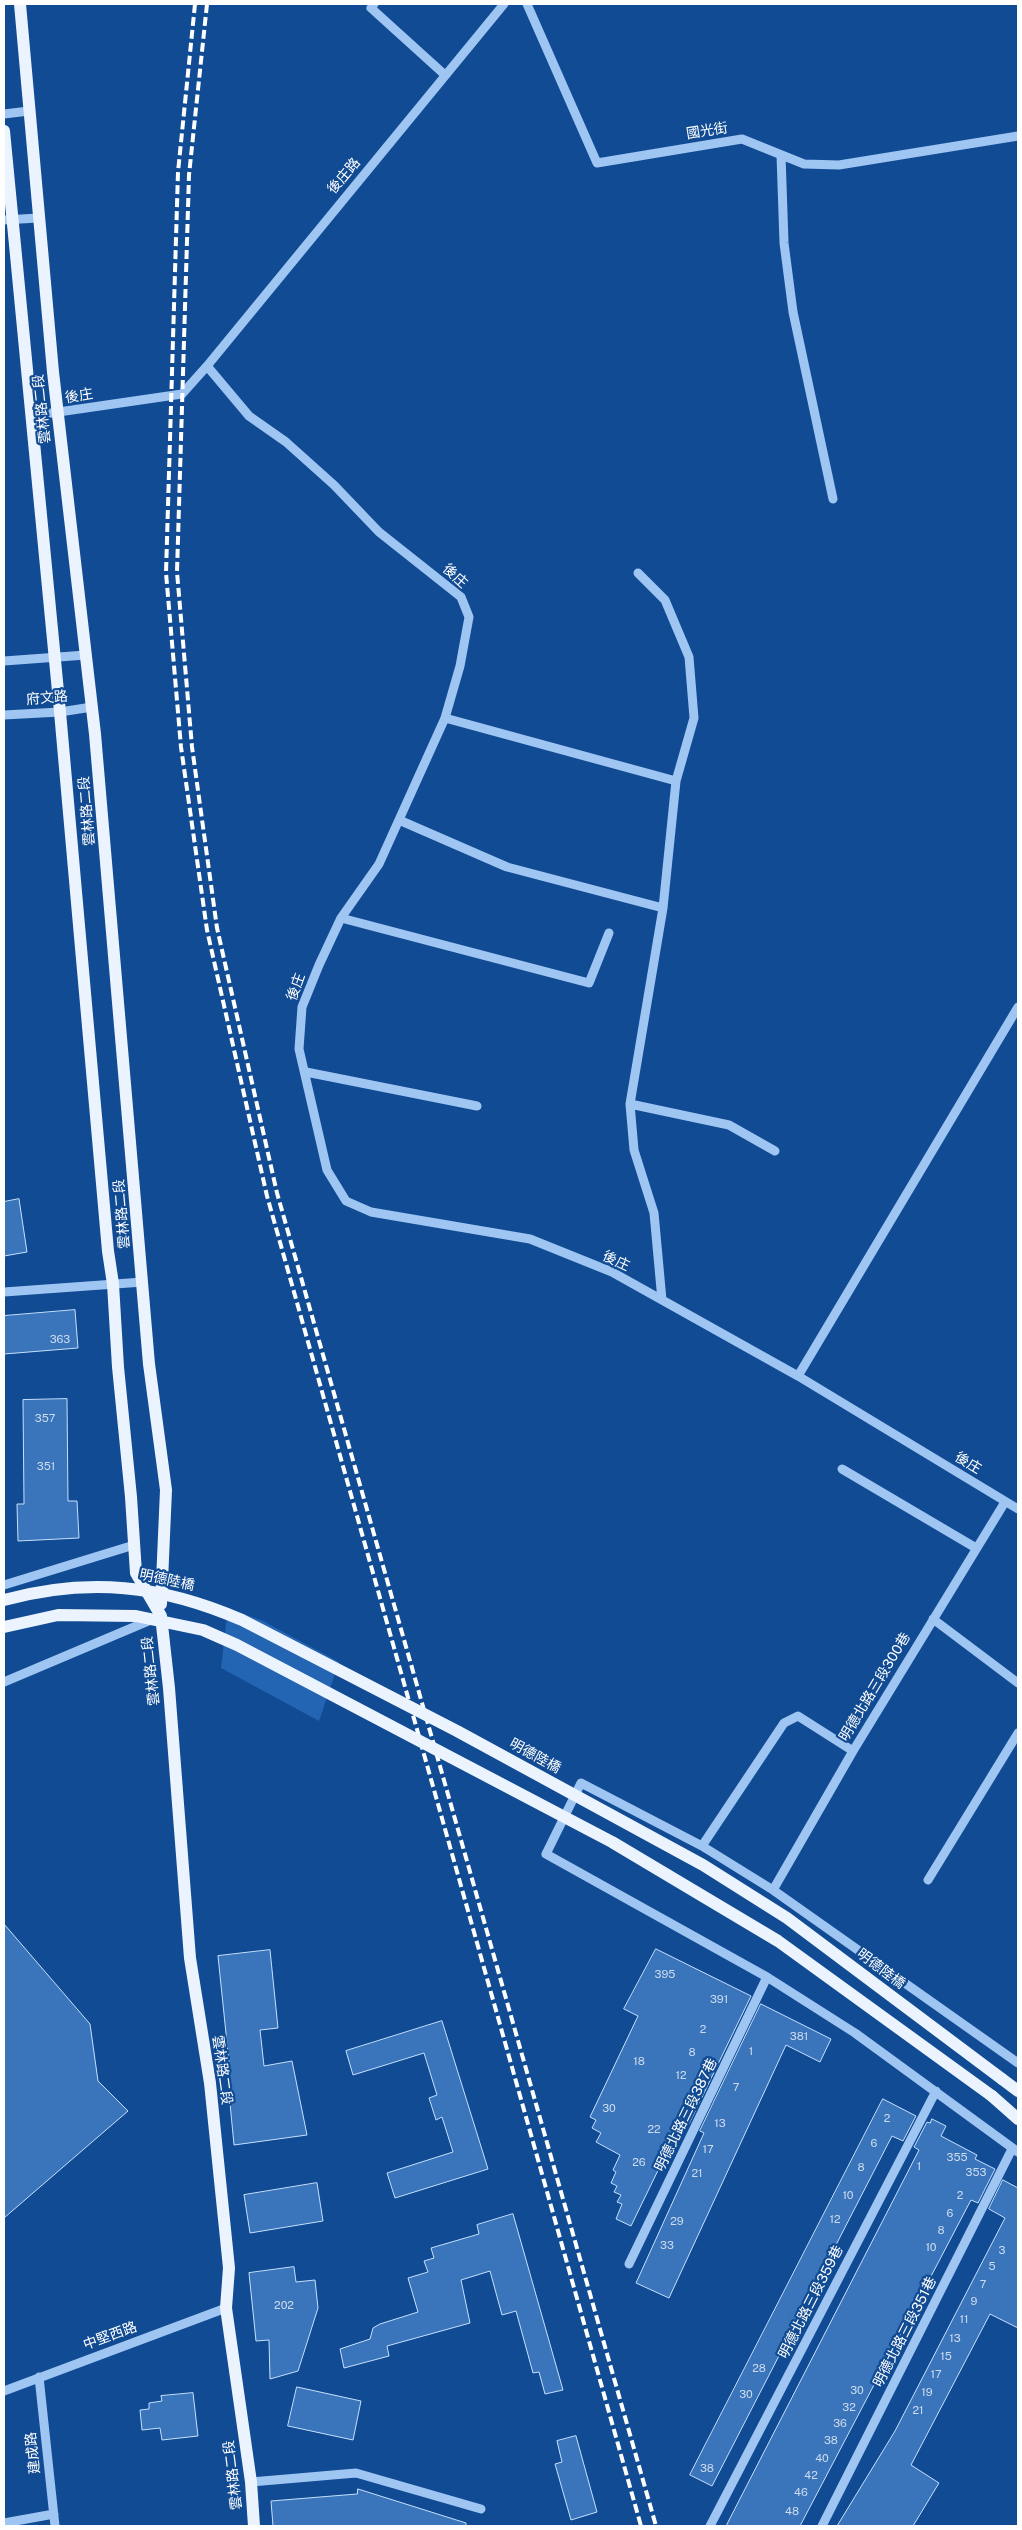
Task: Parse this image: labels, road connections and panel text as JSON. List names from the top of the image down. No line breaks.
{"streets":{"main road":["雲林路二段","明德陸橋"],"street":["國光街","後庄路","後庄","府文路","明德北路三段300巷","明德北路三段387巷","明德北路三段359巷","明德北路三段351巷","中堅西路","建成路"]},"crossings":[["後庄路","後庄"],["後庄","雲林路二段"],["後庄","明德北路三段300巷"],["雲林路二段","府文路"],["雲林路二段","中堅西路"],["中堅西路","建成路"]],"house_numbers":["363","357","351","395","391","2","381","1","8","18","12","7","30","2","13","22","6","17","355","26","1","8","353","21","10","2","6","12","29","8","33","10","3","5","7","9","202","11","13","15","28","17","30","19","30","32","21","36","38","40","38","42","46","48"]}
